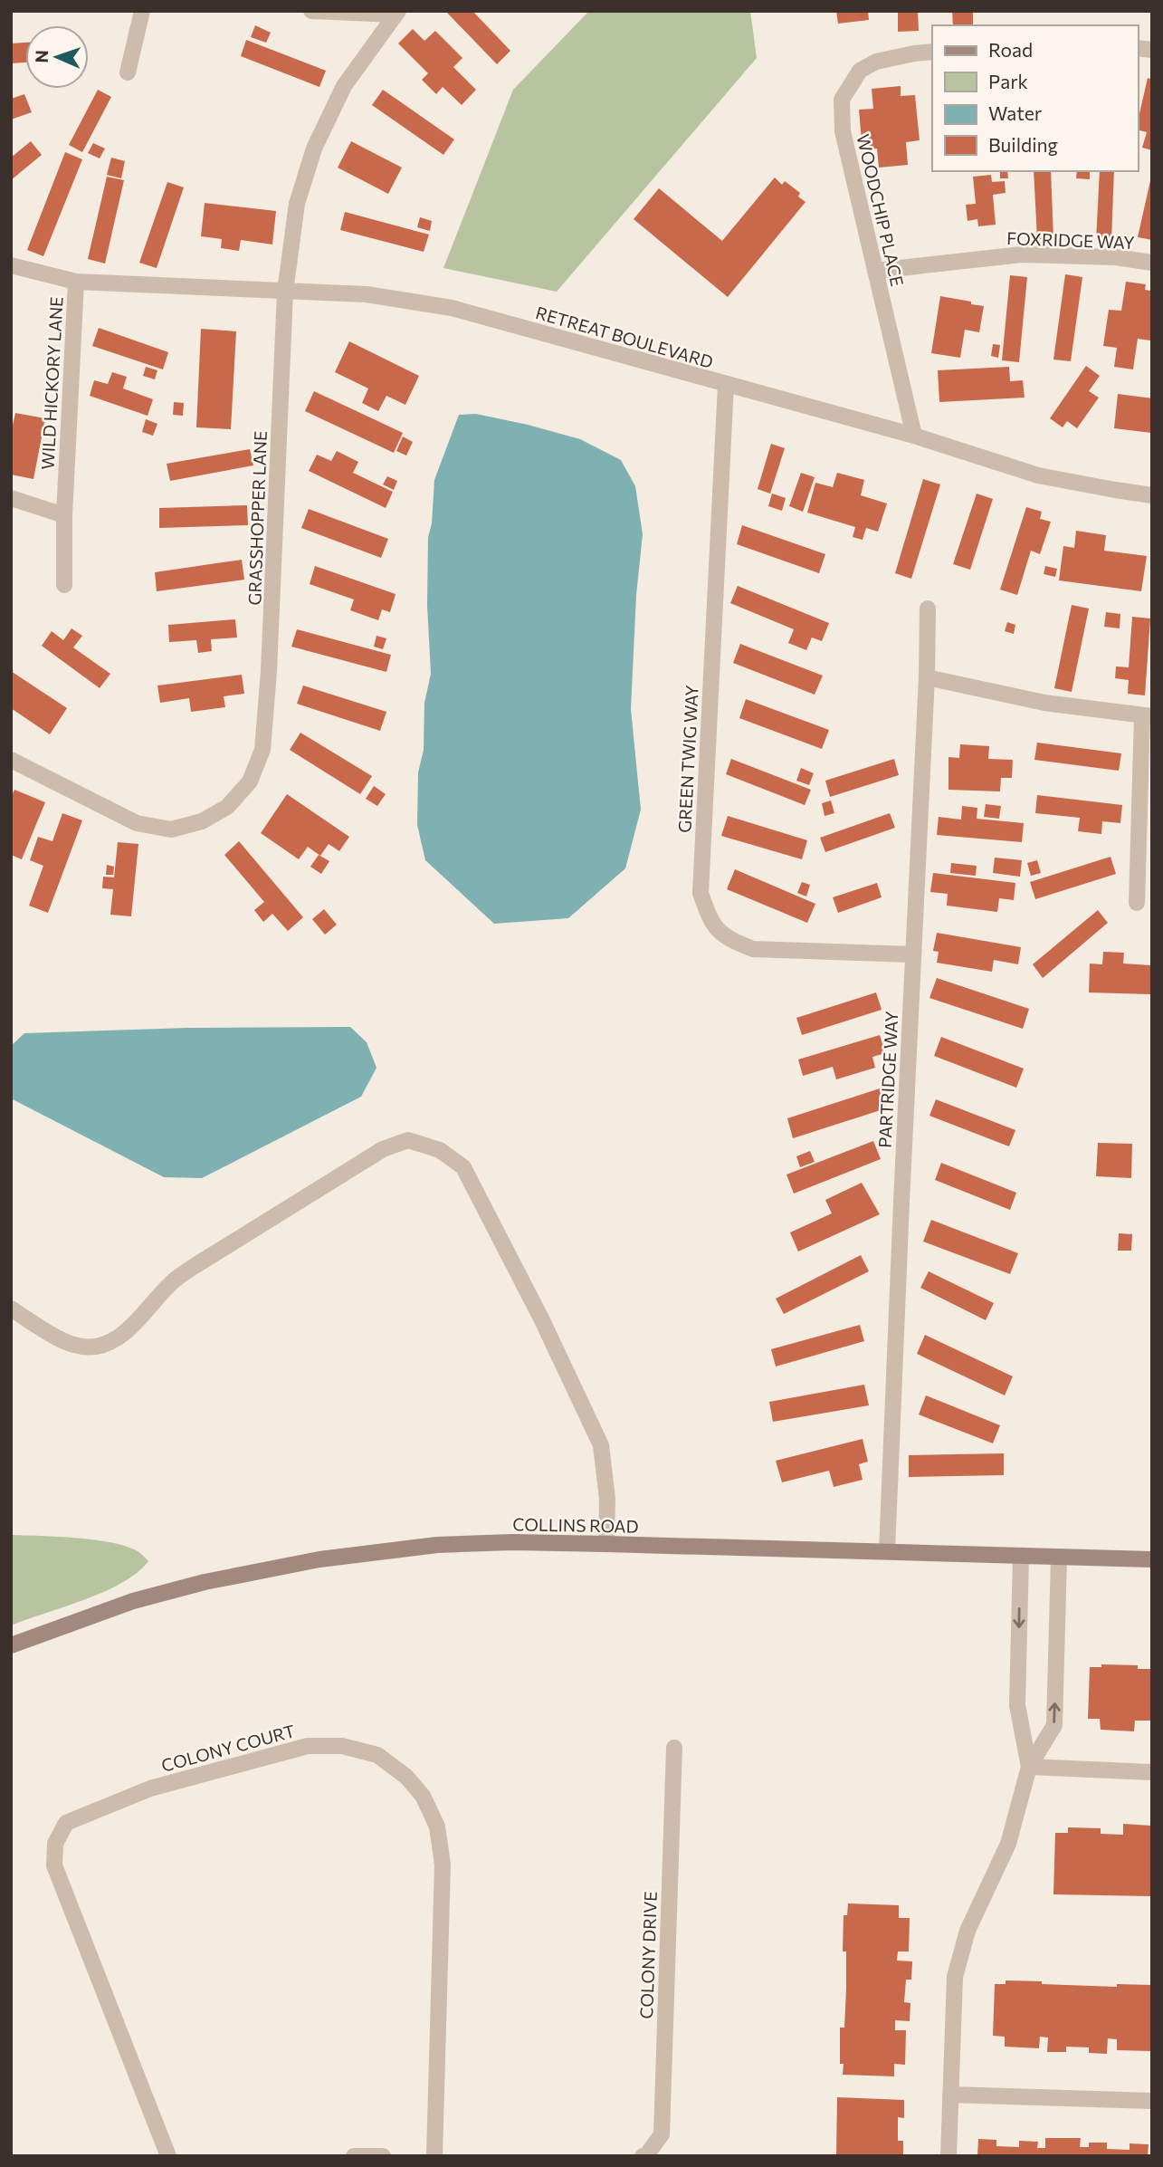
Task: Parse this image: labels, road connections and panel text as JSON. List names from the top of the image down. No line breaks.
{"streets":{"street":["WOODCHIP PLACE","FOXRIDGE WAY","RETREAT BOULEVARD","WILD HICKORY LANE","GRASSHOPPER LANE","GREEN TWIG WAY","PARTRIDGE WAY","COLLINS ROAD","COLONY COURT","COLONY DRIVE"]},"crossings":[["WOODCHIP PLACE","FOXRIDGE WAY"],["WOODCHIP PLACE","RETREAT BOULEVARD"],["RETREAT BOULEVARD","WILD HICKORY LANE"],["RETREAT BOULEVARD","GRASSHOPPER LANE"],["RETREAT BOULEVARD","GREEN TWIG WAY"],["GREEN TWIG WAY","PARTRIDGE WAY"],["PARTRIDGE WAY","COLLINS ROAD"]],"legend":["Road","Park","Water","Building"],"north":"left"}
